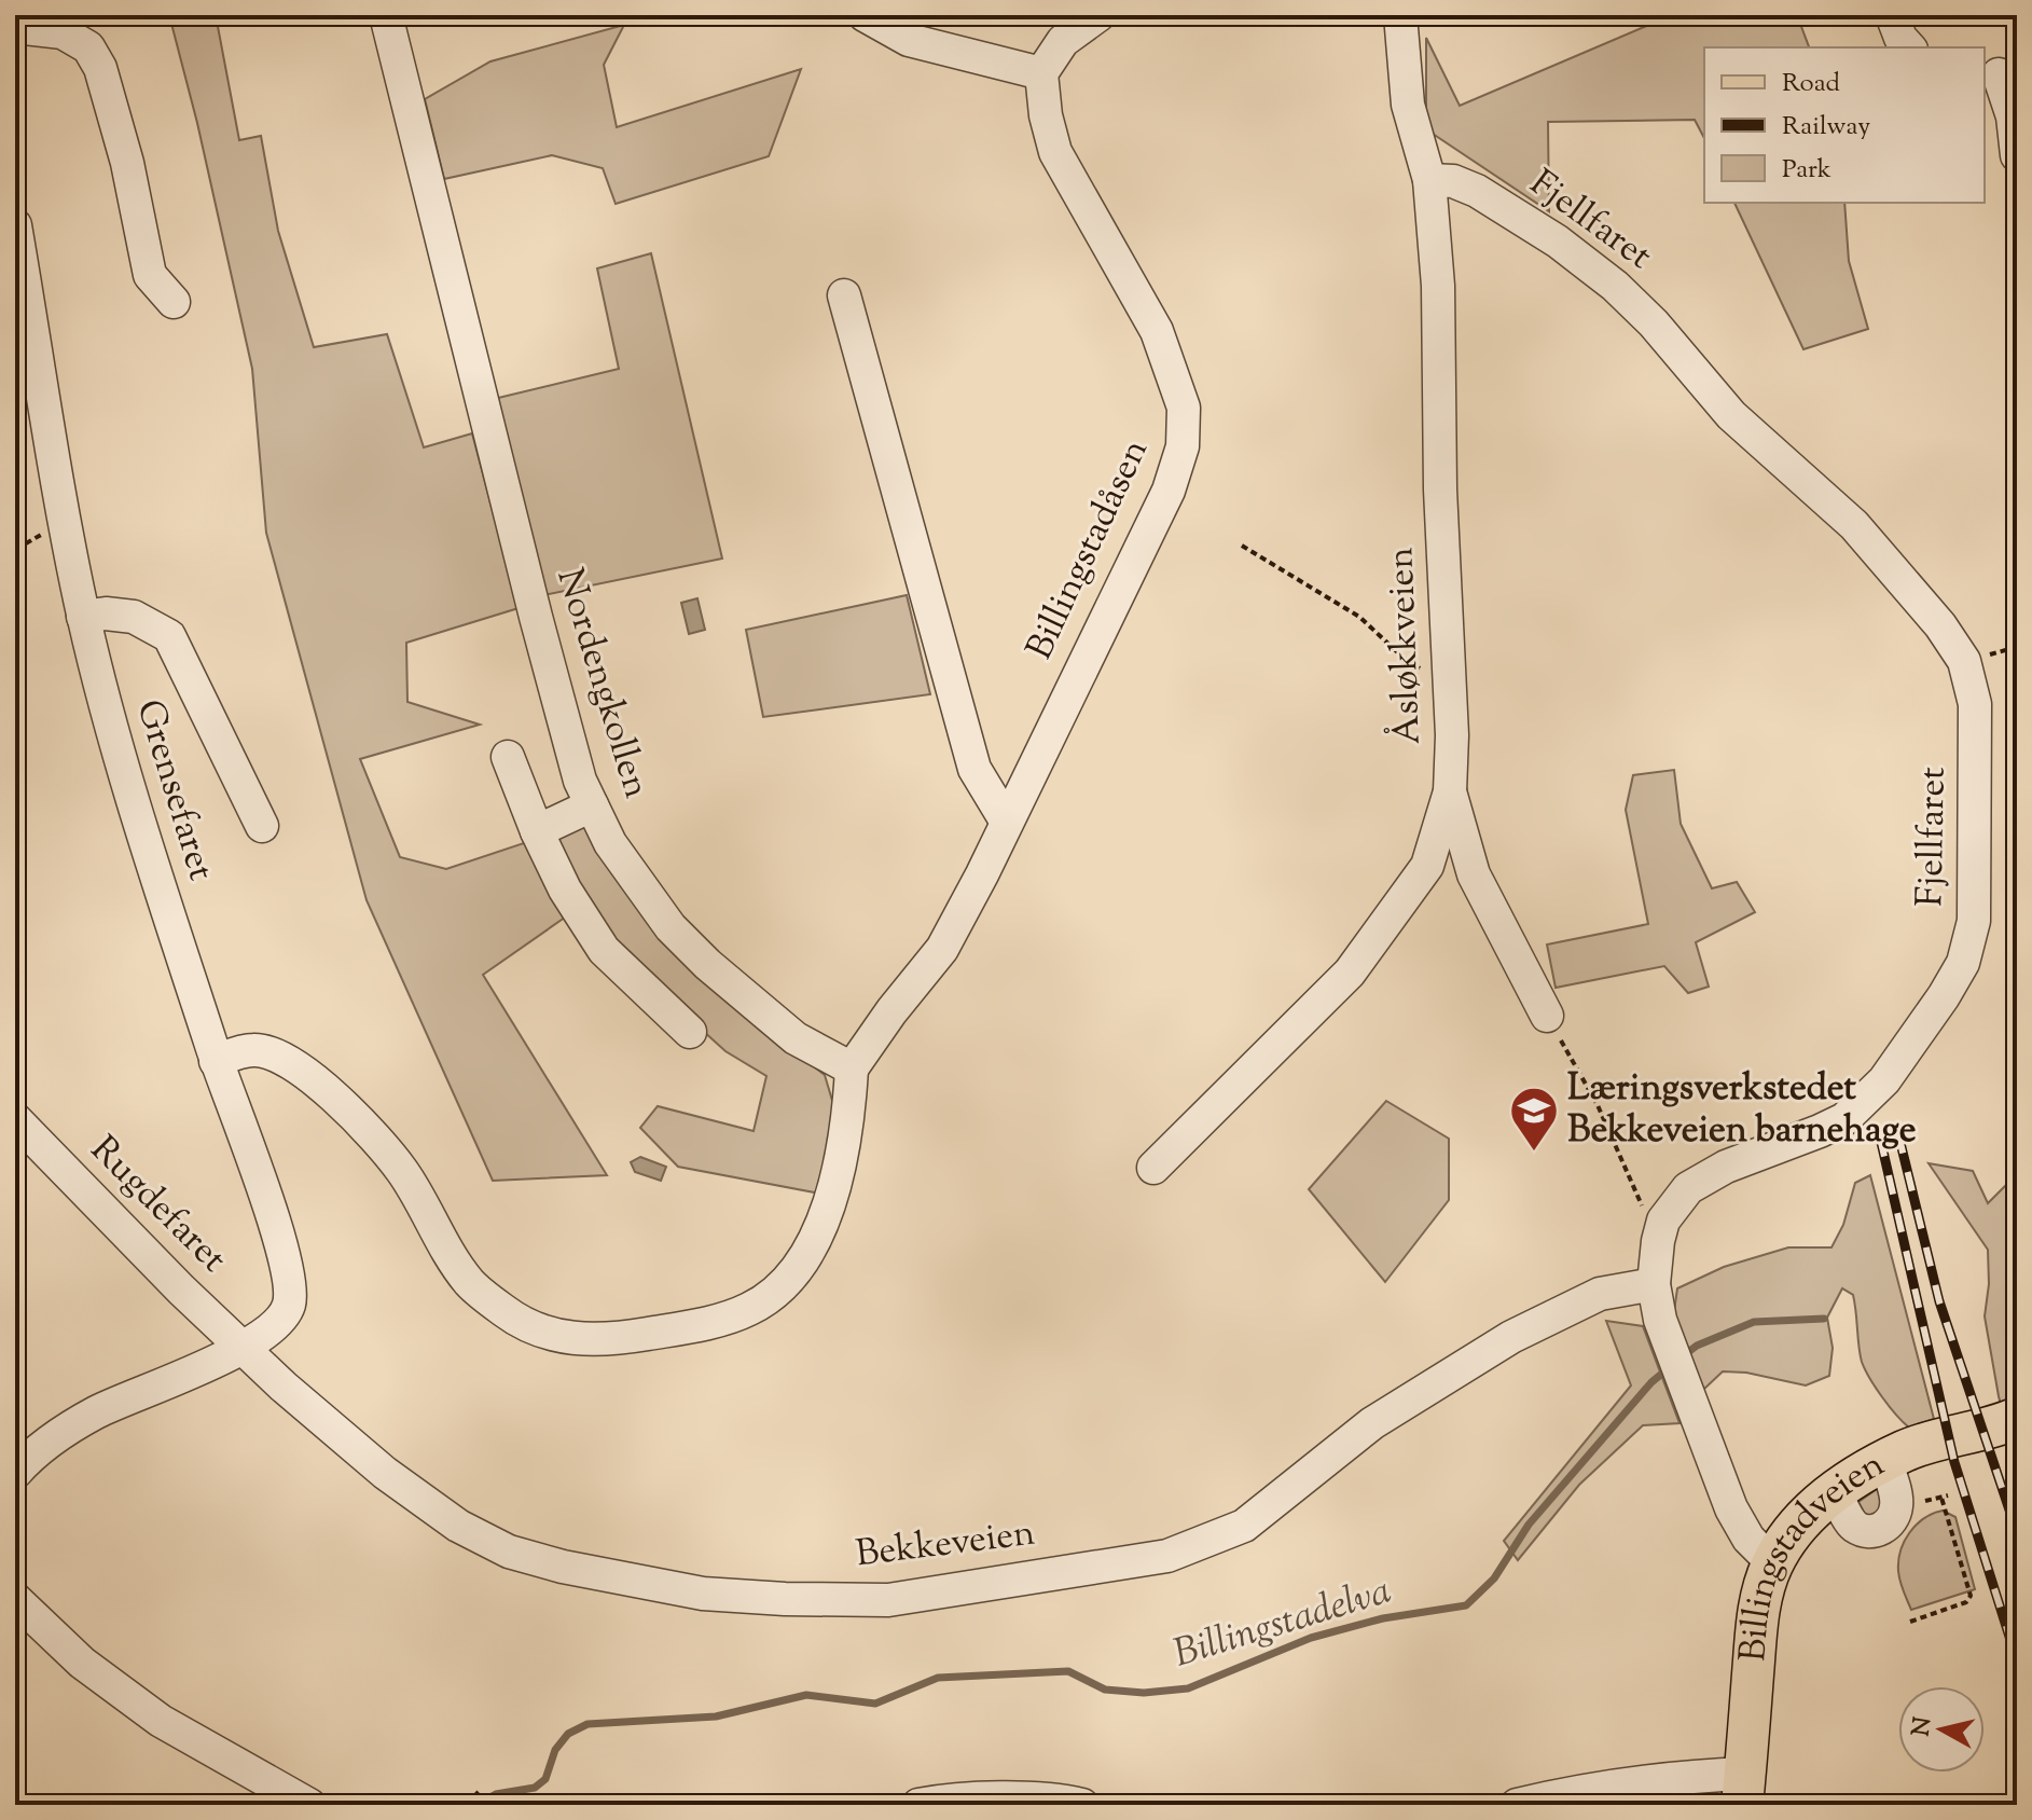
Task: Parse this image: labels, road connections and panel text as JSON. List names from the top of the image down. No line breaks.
{"streets":{"main road":["Billingstadveien"],"street":["Fjellfaret","Billingstadåsen","Åsløkkveien","Nordengkollen","Grensefaret","Rugdefaret","Bekkeveien"]},"crossings":[["Fjellfaret","Åsløkkveien"],["Fjellfaret","Bekkeveien"],["Fjellfaret","Billingstadveien"],["Billingstadåsen","Nordengkollen"],["Grensefaret","Rugdefaret"],["Grensefaret","Bekkeveien"],["Rugdefaret","Bekkeveien"]],"water":["Billingstadelva"],"places":{"school or university":["Læringsverkstedet Bekkeveien barnehage"]},"legend":["Road","Railway","Park"],"north":"left"}
